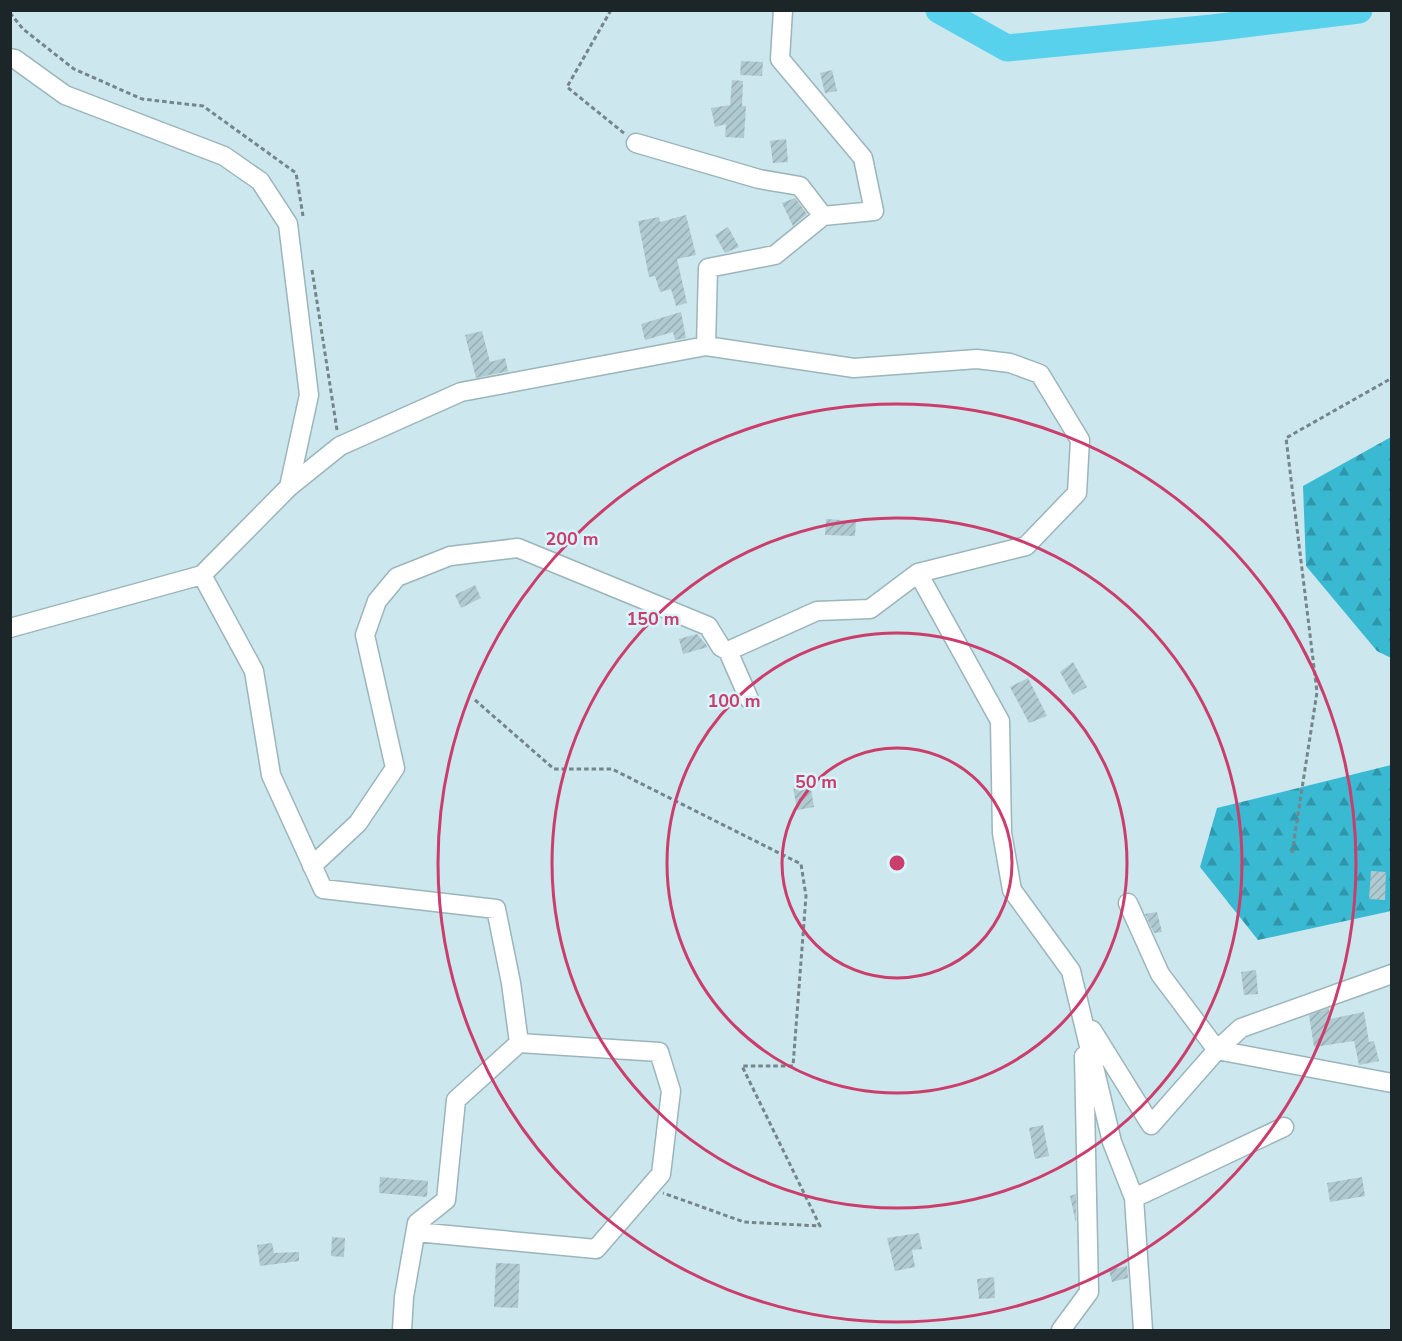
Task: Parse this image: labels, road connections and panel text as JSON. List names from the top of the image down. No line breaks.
{"rings":["200 m","150 m","100 m","50 m"]}
